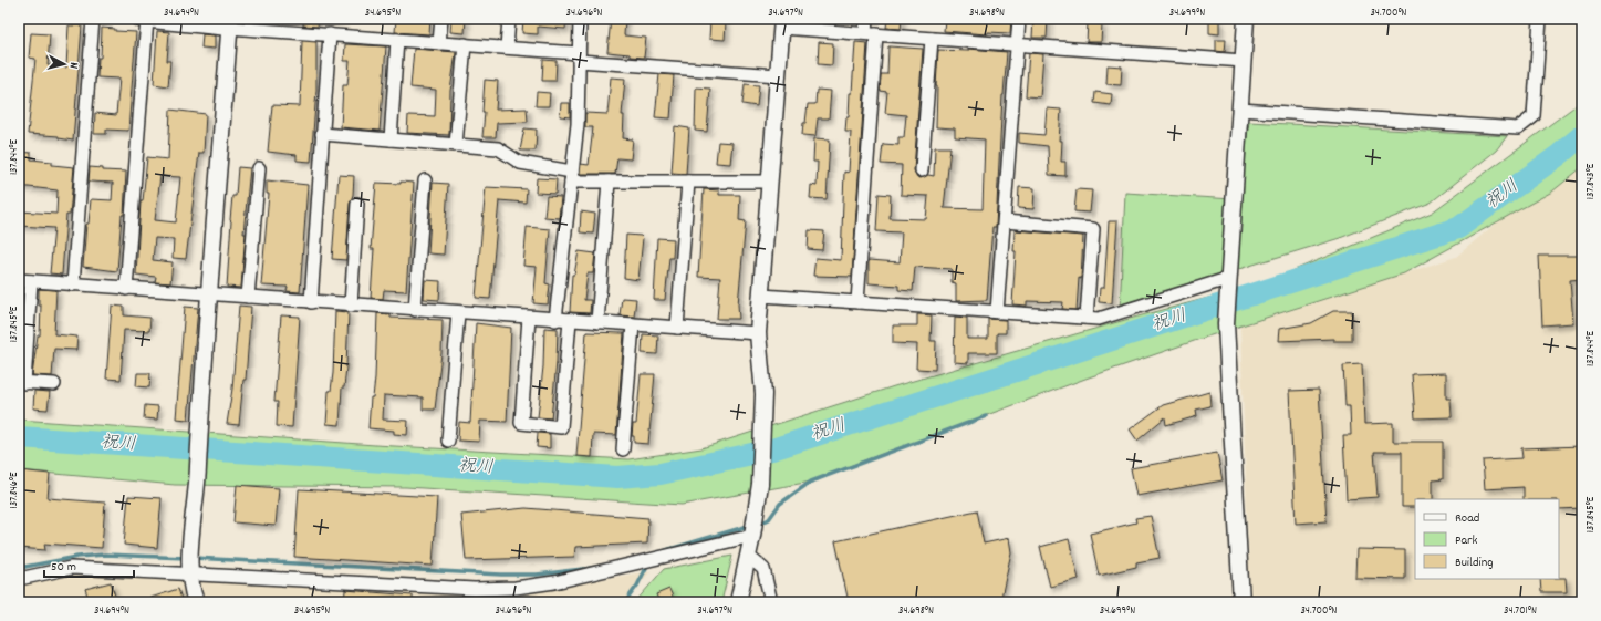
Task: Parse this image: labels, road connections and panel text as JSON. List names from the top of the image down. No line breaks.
{"water":["祝川"],"legend":["Road","Park","Building"],"scale_bar":"50 m","north":"right","coordinates":["34.694°N","34.695°N","34.696°N","34.697°N","34.698°N","34.699°N","34.700°N","137.844°E","137.843°E","137.845°E","137.846°E","34.701°N"]}
